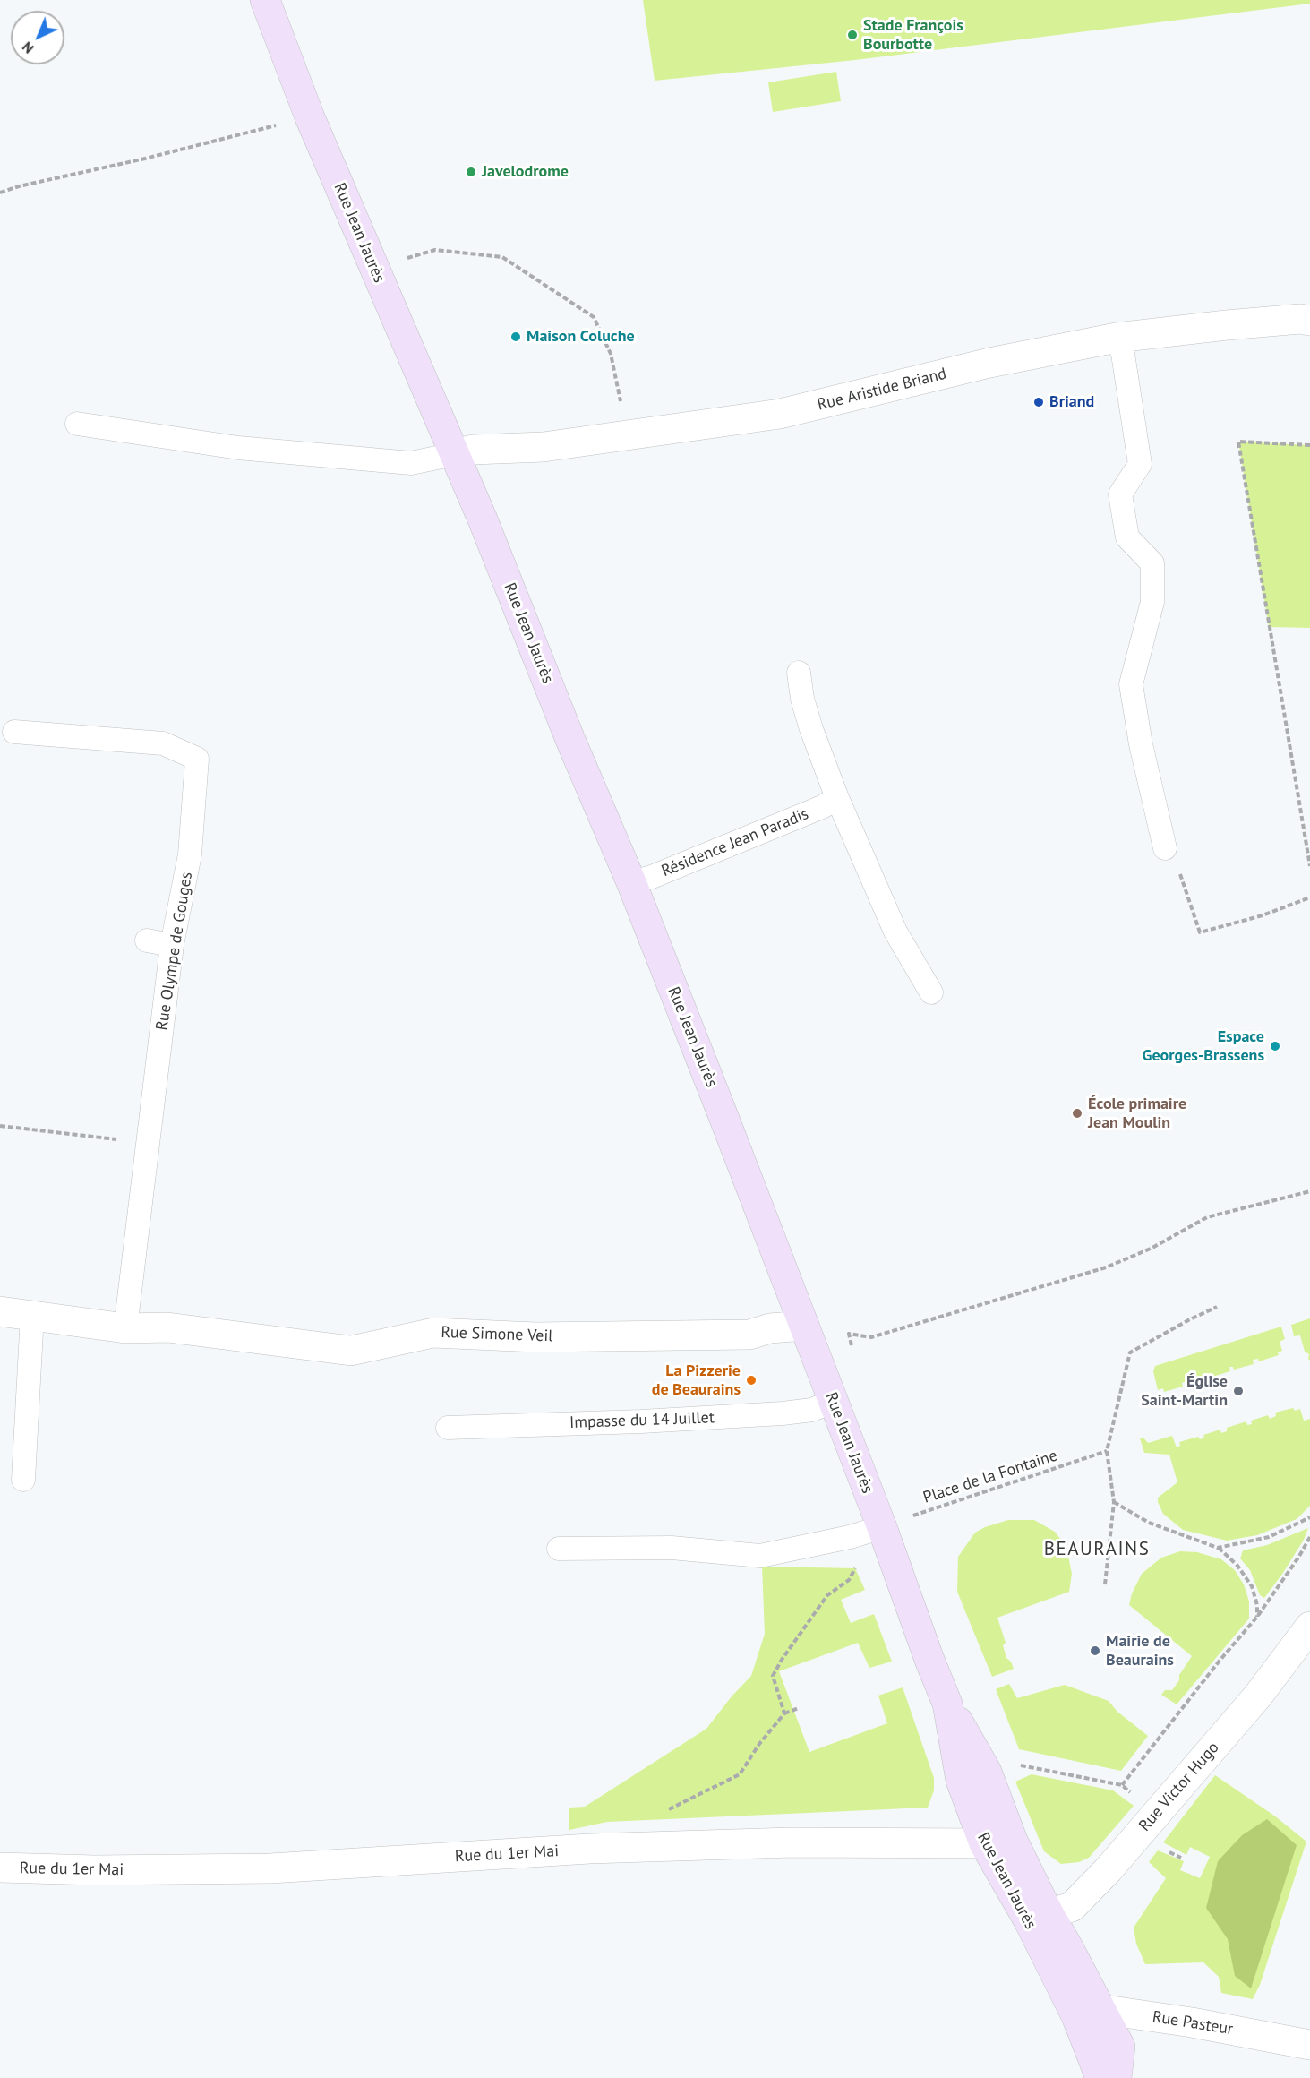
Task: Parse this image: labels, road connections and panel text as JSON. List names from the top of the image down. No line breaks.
{"streets":{"main road":["Rue Jean Jaurès"],"street":["Rue Aristide Briand","Rue Simone Veil","Rue Victor Hugo","Rue du 1er Mai","Rue Pasteur"],"lane":["Résidence Jean Paradis","Rue Olympe de Gouges","Impasse du 14 Juillet"],"path":["Place de la Fontaine"]},"crossings":[["Rue Jean Jaurès","Rue Aristide Briand"],["Rue Jean Jaurès","Résidence Jean Paradis"],["Rue Jean Jaurès","Rue Simone Veil"],["Rue Jean Jaurès","Impasse du 14 Juillet"],["Rue Jean Jaurès","Place de la Fontaine"],["Rue Jean Jaurès","Rue Victor Hugo"],["Rue Jean Jaurès","Rue du 1er Mai"],["Rue Jean Jaurès","Rue Pasteur"],["Rue Olympe de Gouges","Rue Simone Veil"]],"districts":["BEAURAINS"],"places":["Stade François Bourbotte","Javelodrome","Maison Coluche","Briand","Espace Georges-Brassens","École primaire Jean Moulin","La Pizzerie de Beaurains","Église Saint-Martin","Mairie de Beaurains"],"north":"bottom left"}
